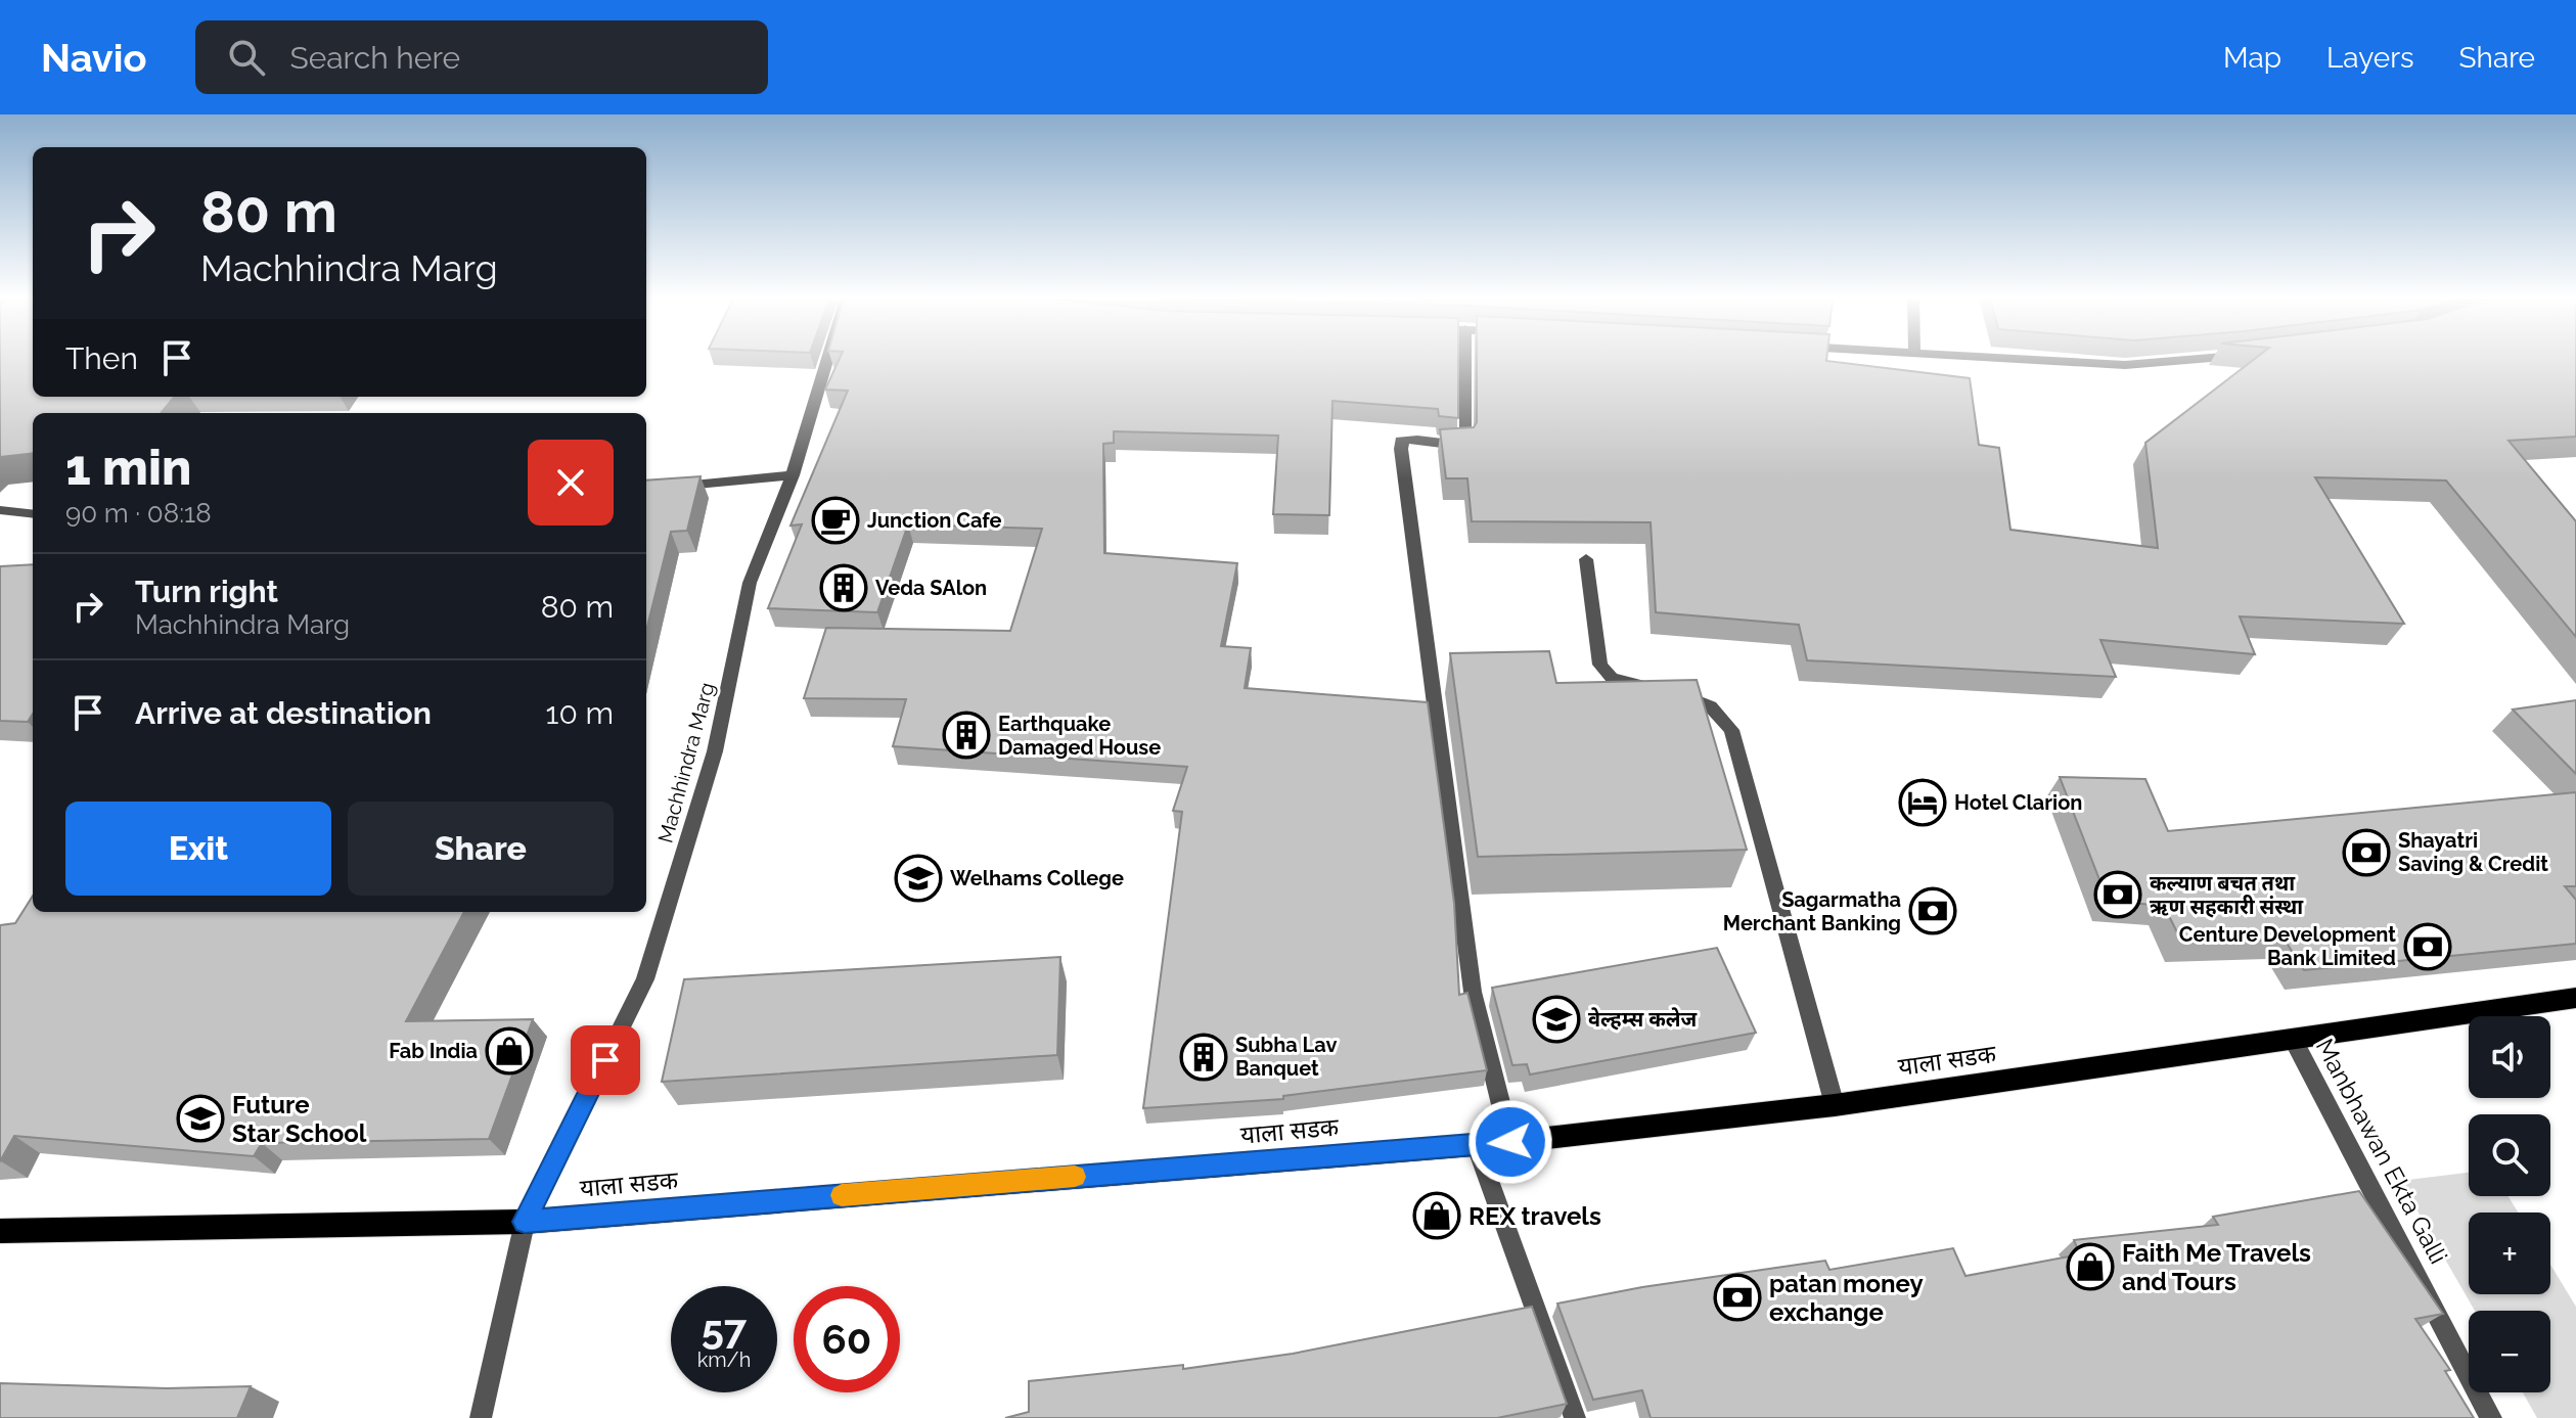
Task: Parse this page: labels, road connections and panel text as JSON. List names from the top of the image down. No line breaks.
{"streets":{"main road":["याला सडक"],"street":["Machhindra Marg","Manbhawan Ekta Galli"]},"crossings":[["Machhindra Marg","याला सडक"],["याला सडक","Manbhawan Ekta Galli"]],"places":{"cafe":["Junction Cafe"],"building":["Veda SAlon","Earthquake Damaged House","Subha Lav Banquet"],"hotel":["Hotel Clarion"],"bank":["Shayatri Saving & Credit","कल्याण बचत तथा ऋण सहकारी संस्था","Sagarmatha Merchant Banking","Centure Development Bank Limited","patan money exchange"],"school or university":["Welhams College","वेल्हम्स कलेज","Future Star School"],"shop":["Fab India","REX travels","Faith Me Travels and Tours"]},"page":{"header":"Navio","search":"Search here","nav":["Map","Layers","Share"],"turn":["80 m","Machhindra Marg"],"then":"Then","heading":["1 min","90 m · 08:18"],"list":[{"name":"Turn right","note":"Machhindra Marg","value":"80 m"},{"name":"Arrive at destination","value":"10 m"}],"buttons":["Exit","Share"],"map_buttons":["+","−"],"speed":"57 km/h","limit":"60"}}
